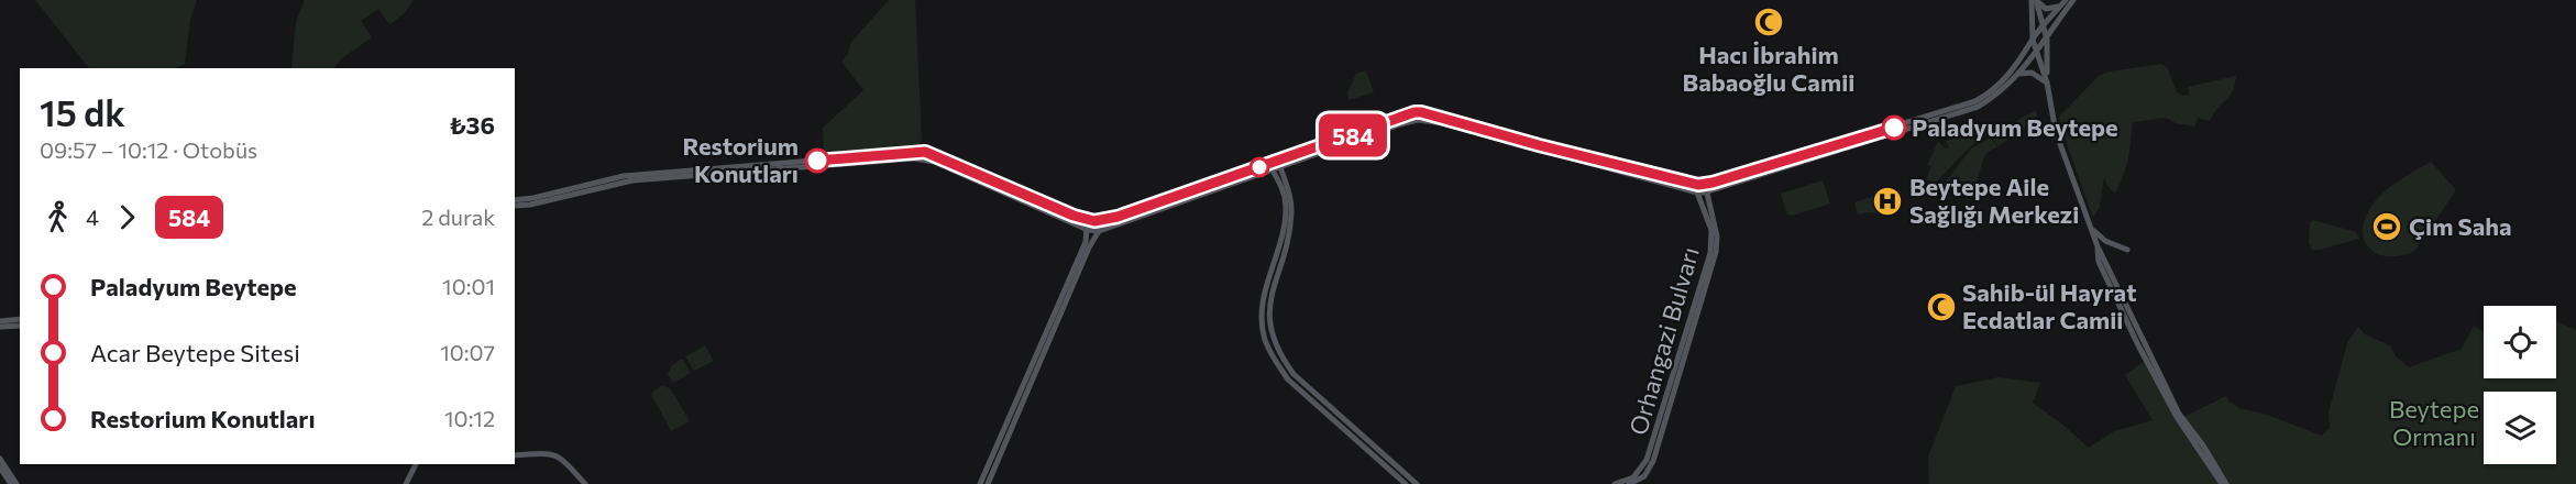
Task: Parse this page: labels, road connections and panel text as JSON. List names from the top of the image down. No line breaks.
{"streets":{"main road":["Orhangazi Bulvarı"]},"parks":["Beytepe Ormanı"],"places":{"mosque":["Hacı İbrahim Babaoğlu Camii","Sahib-ül Hayrat Ecdatlar Camii"],"other":["Paladyum Beytepe","Restorium Konutları"],"hospital":["Beytepe Aile Sağlığı Merkezi"],"sports":["Çim Saha"]},"lines":["bus line 584"],"page":{"on_map":"584","heading":["15 dk","09:57 – 10:12 · Otobüs","₺36"],"legs":["4","584","2 durak"],"list":[{"name":"Paladyum Beytepe","value":"10:01"},{"name":"Acar Beytepe Sitesi","value":"10:07"},{"name":"Restorium Konutları","value":"10:12"}]}}
